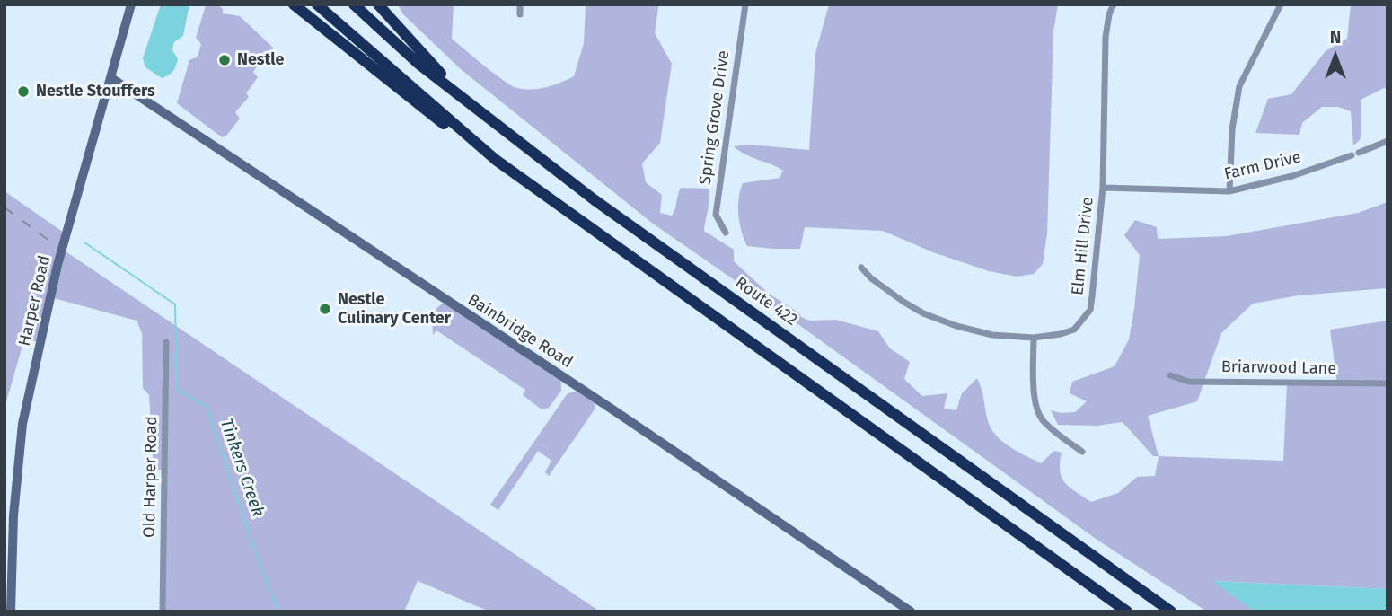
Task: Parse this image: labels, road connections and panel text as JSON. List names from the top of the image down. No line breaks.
{"streets":{"highway":["Route 422"],"street":["Spring Grove Drive","Farm Drive","Elm Hill Drive","Harper Road","Bainbridge Road","Briarwood Lane","Old Harper Road"]},"crossings":[["Farm Drive","Elm Hill Drive"],["Harper Road","Bainbridge Road"]],"water":["Tinkers Creek"],"places":["Nestle","Nestle Stouffers","Nestle Culinary Center"],"north":"top"}
